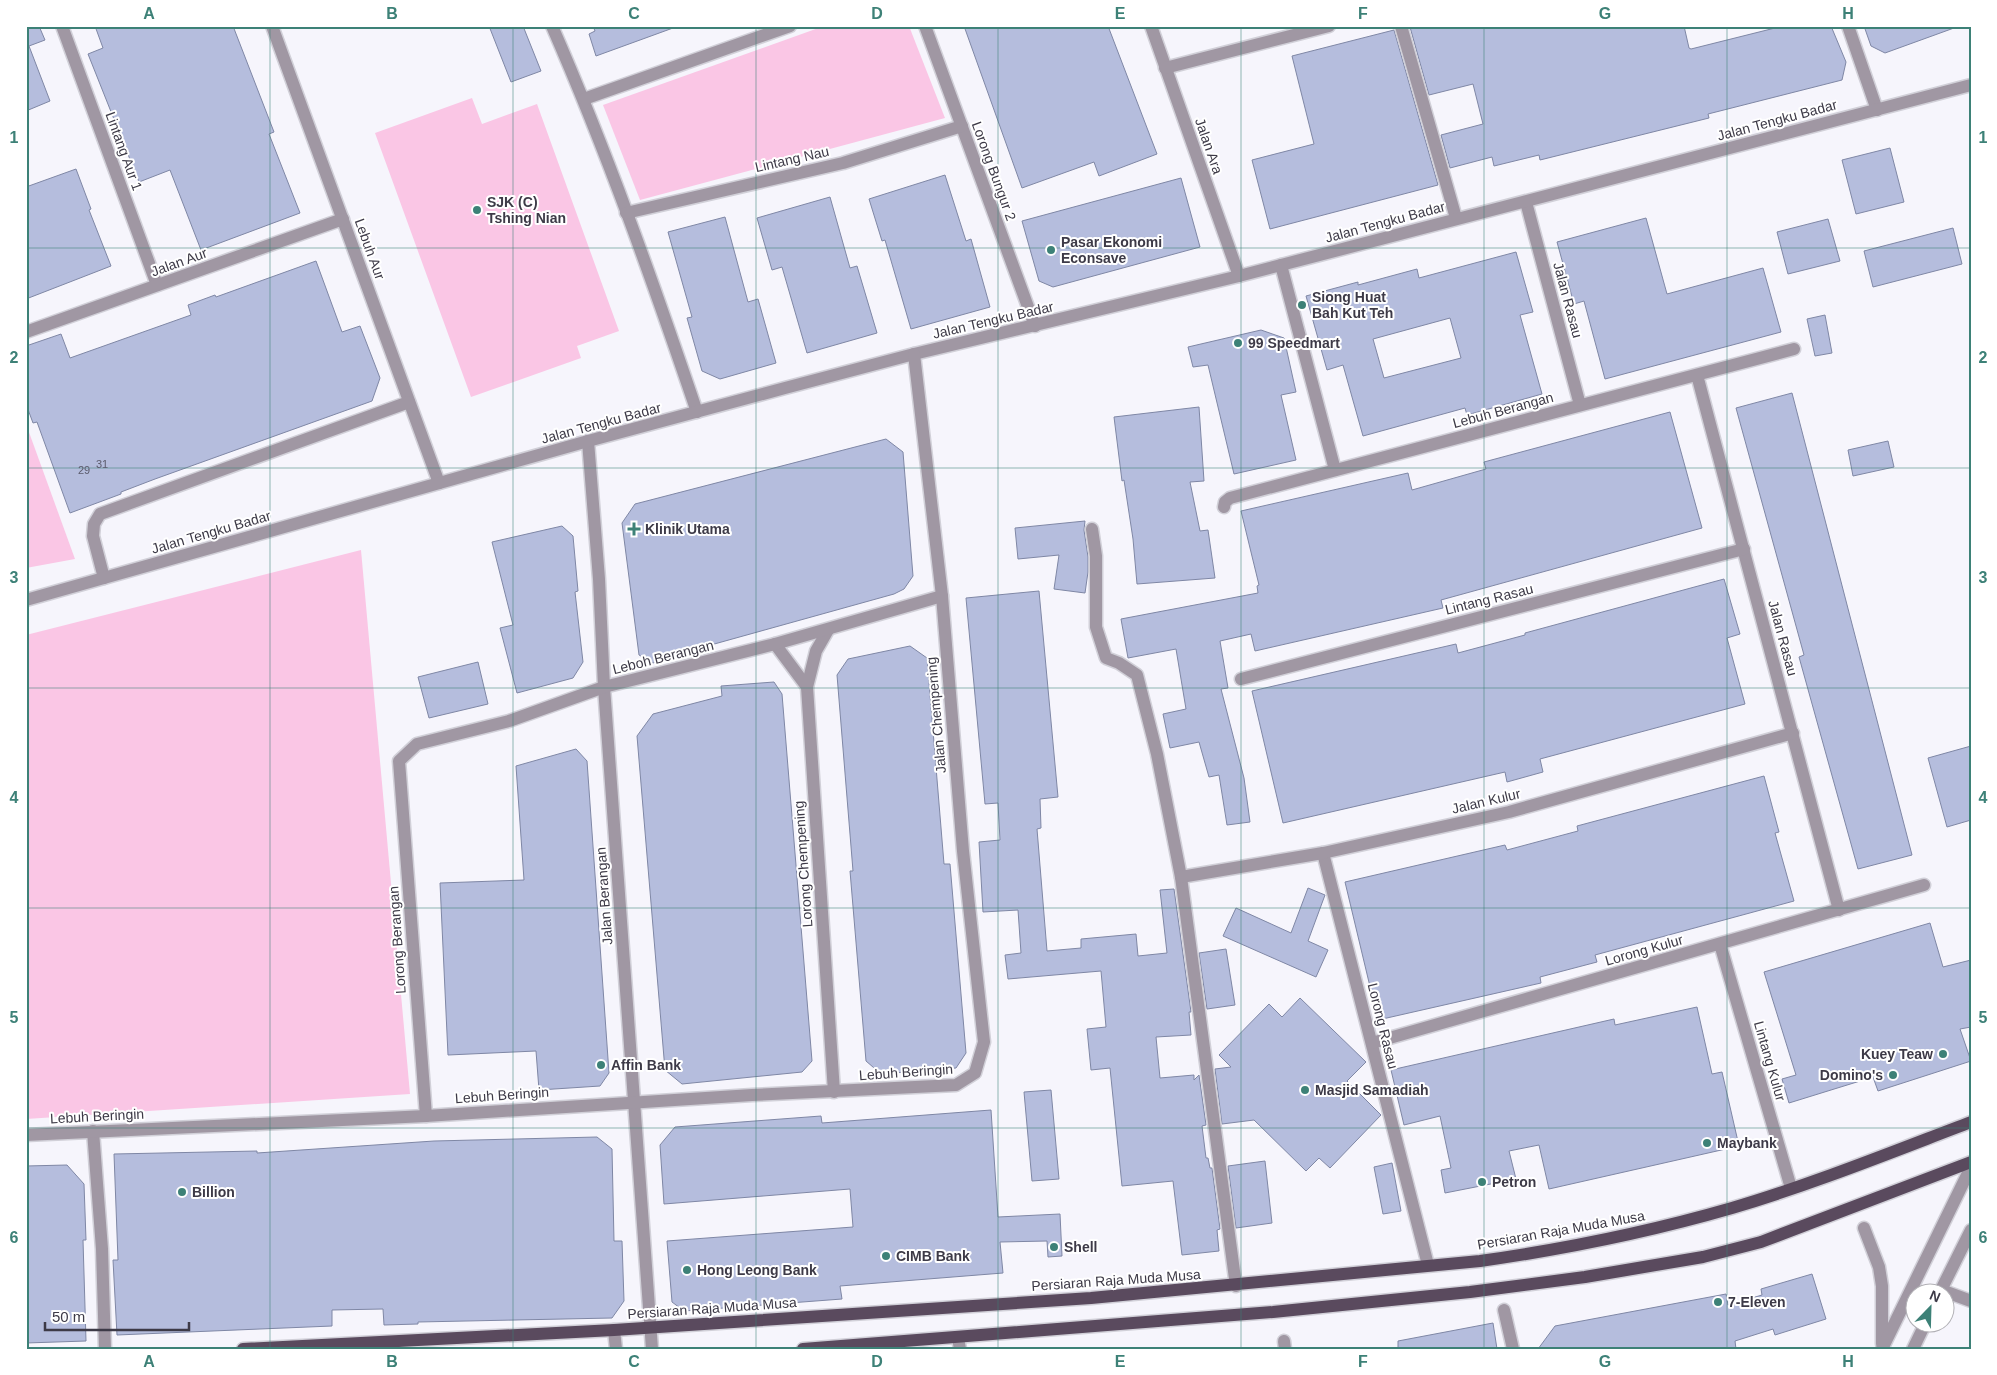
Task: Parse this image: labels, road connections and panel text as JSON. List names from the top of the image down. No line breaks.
{"streets":{"main road":["Persiaran Raja Muda Musa"],"street":["Jalan Tengku Badar","Jalan Ara","Lintang Aur 1","Lintang Nau","Lorong Bungur 2","Lebuh Aur","Jalan Aur","Jalan Rasau","Lebuh Berangan","Lintang Rasau","Leboh Berangan","Jalan Chempening","Jalan Kulur","Lorong Chempening","Jalan Berangan","Lorong Berangan","Lorong Kulur","Lorong Rasau","Lintang Kulur","Lebuh Beringin"]},"crossings":[["Jalan Tengku Badar","Jalan Ara"],["Jalan Tengku Badar","Lorong Bungur 2"],["Jalan Tengku Badar","Lebuh Aur"],["Jalan Tengku Badar","Jalan Rasau"],["Jalan Tengku Badar","Jalan Chempening"],["Jalan Tengku Badar","Jalan Berangan"],["Lintang Aur 1","Jalan Aur"],["Lintang Nau","Lorong Bungur 2"],["Lebuh Aur","Jalan Aur"],["Jalan Rasau","Lebuh Berangan"],["Jalan Rasau","Lintang Rasau"],["Jalan Rasau","Jalan Kulur"],["Jalan Rasau","Lorong Kulur"],["Leboh Berangan","Jalan Chempening"],["Leboh Berangan","Jalan Berangan"],["Leboh Berangan","Lorong Berangan"],["Jalan Chempening","Lebuh Beringin"],["Jalan Kulur","Lorong Rasau"],["Lorong Chempening","Lebuh Beringin"],["Jalan Berangan","Lebuh Beringin"],["Jalan Berangan","Persiaran Raja Muda Musa"],["Lorong Berangan","Lebuh Beringin"],["Lorong Kulur","Lorong Rasau"],["Lorong Kulur","Lintang Kulur"],["Lorong Rasau","Persiaran Raja Muda Musa"],["Lintang Kulur","Persiaran Raja Muda Musa"]],"places":{"other":["SJK (C) Tshing Nian","Pasar Ekonomi Econsave","Siong Huat Bah Kut Teh","99 Speedmart","Kuey Teaw","Affin Bank","Domino's","Masjid Samadiah","Maybank","Petron","Billion","Shell","CIMB Bank","Hong Leong Bank","7-Eleven"],"health":["Klinik Utama"]},"house_numbers":["31","29"],"scale_bar":"50 m","north":"top right","grid":{"columns":["A","B","C","D","E","F","G","H"],"rows":["1","2","3","4","5","6"]}}
